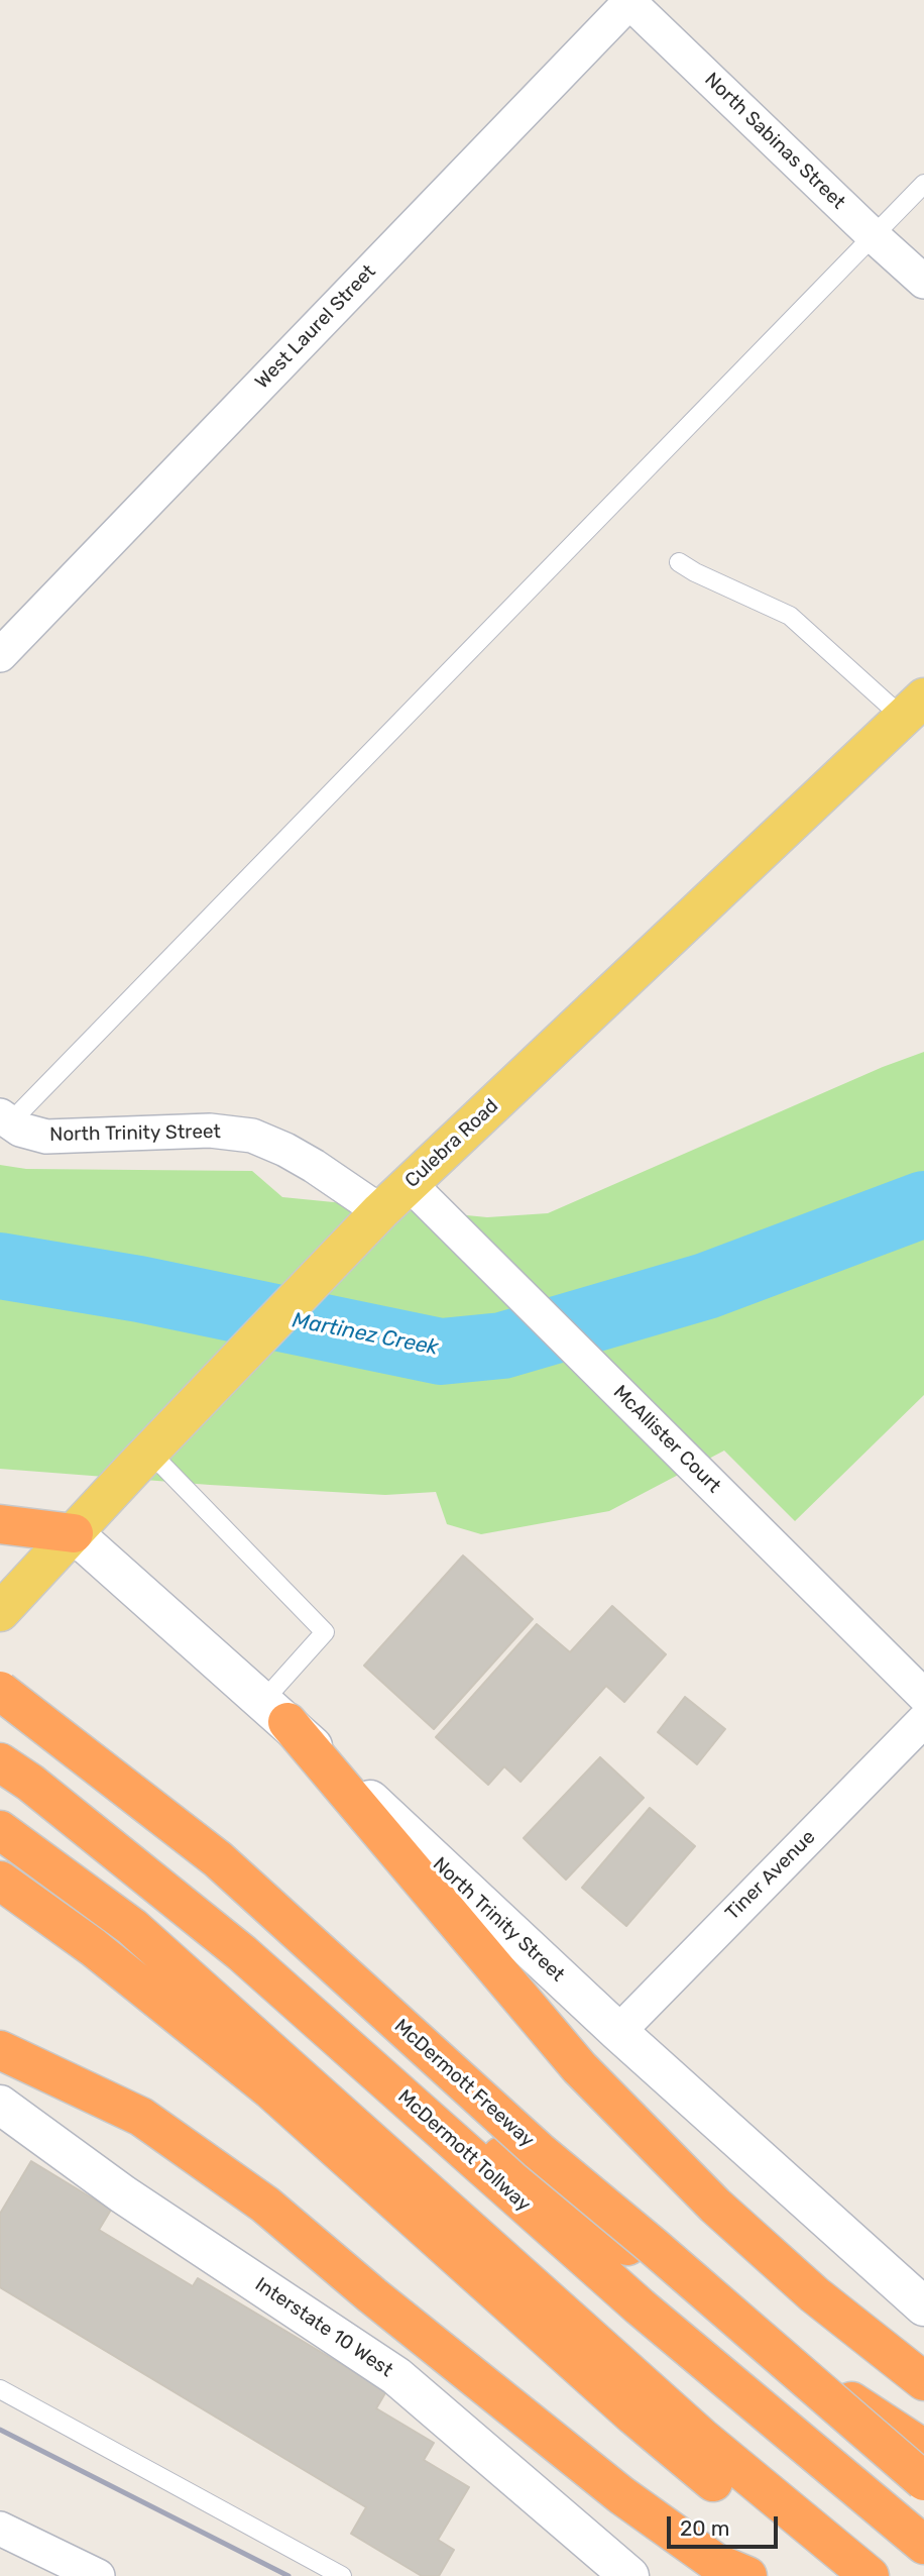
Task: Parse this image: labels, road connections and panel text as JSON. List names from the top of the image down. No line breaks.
{"streets":{"highway":["McDermott Freeway","McDermott Tollway"],"main road":["North Trinity Street","Culebra Road","Interstate 10 West"],"street":["North Sabinas Street","West Laurel Street","McAllister Court","Tiner Avenue"]},"crossings":[["North Sabinas Street","West Laurel Street"],["North Trinity Street","Culebra Road"],["North Trinity Street","Tiner Avenue"],["Culebra Road","McAllister Court"]],"water":["Martinez Creek"],"scale_bar":"20 m"}
